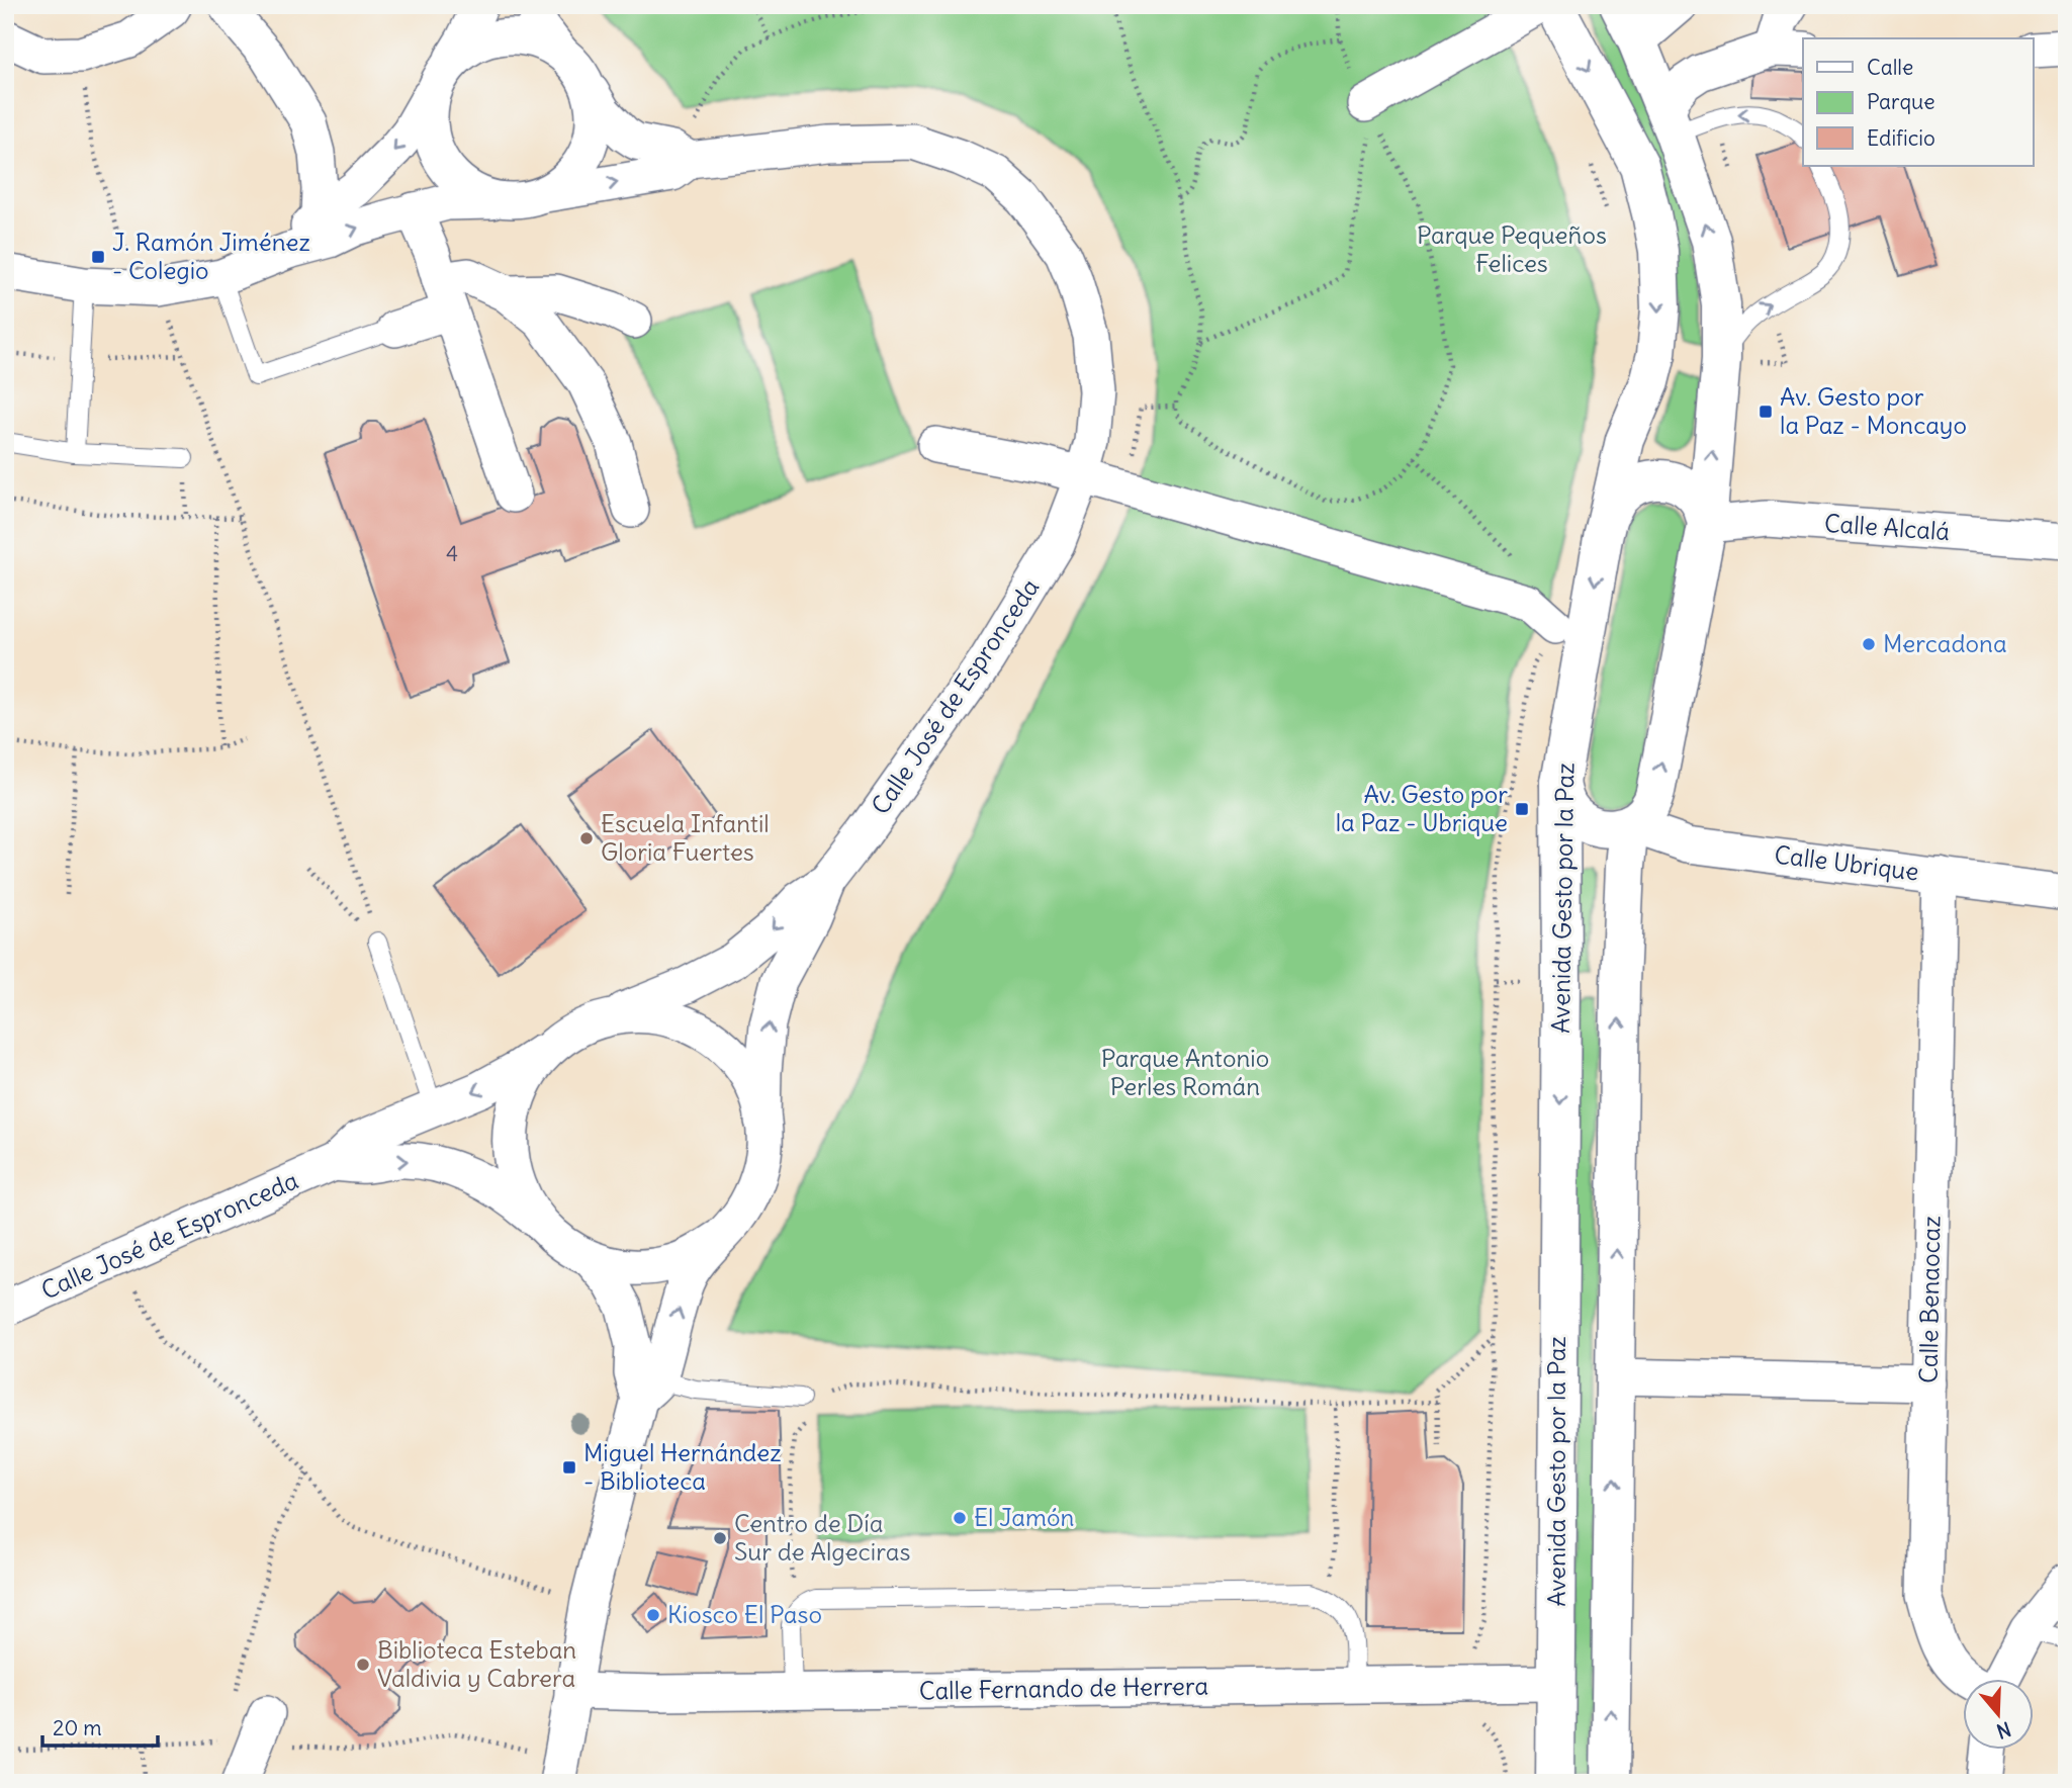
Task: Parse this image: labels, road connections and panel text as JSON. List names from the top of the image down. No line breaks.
{"streets":{"main road":["Avenida Gesto por la Paz"],"street":["Calle Alcalá","Calle José de Espronceda","Calle Ubrique","Calle Benaocaz","Calle Fernando de Herrera"]},"crossings":[["Calle Ubrique","Calle Benaocaz"],["Avenida Gesto por la Paz","Calle Fernando de Herrera"]],"parks":["Parque Pequeños Felices","Parque Antonio Perles Román"],"places":{"transit":["J. Ramón Jiménez - Colegio","Av. Gesto por la Paz - Moncayo","Av. Gesto por la Paz - Ubrique","Miguel Hernández - Biblioteca"],"other":["Mercadona","Escuela Infantil Gloria Fuertes","El Jamón","Centro de Día Sur de Algeciras","Kiosco El Paso","Biblioteca Esteban Valdivia y Cabrera"]},"house_numbers":["4"],"legend":["Calle","Parque","Edificio"],"scale_bar":"20 m","north":"bottom"}
